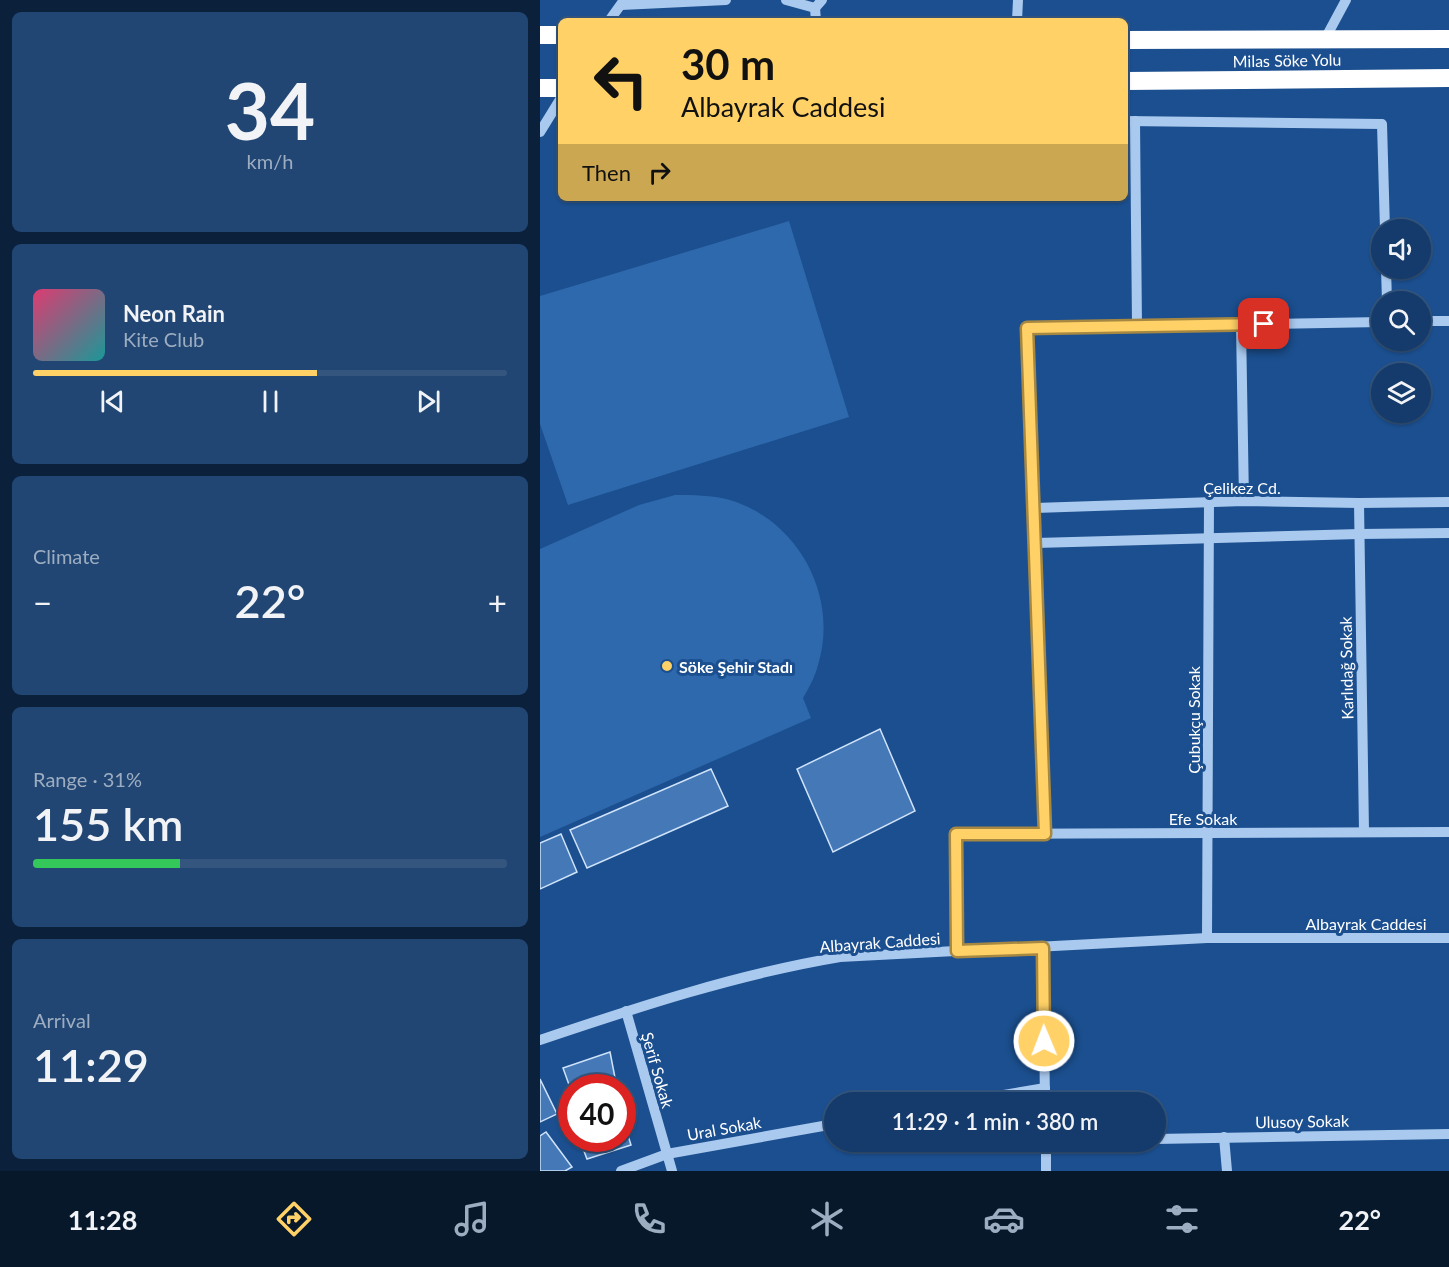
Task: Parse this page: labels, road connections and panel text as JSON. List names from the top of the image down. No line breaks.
{"streets":{"highway":["Milas Söke Yolu"],"street":["Çelikez Cd.","Karlıdağ Sokak","Çubukçu Sokak","Efe Sokak","Albayrak Caddesi","Şerif Sokak","Ulusoy Sokak","Ural Sokak"]},"crossings":[["Çelikez Cd.","Karlıdağ Sokak"],["Çelikez Cd.","Çubukçu Sokak"],["Karlıdağ Sokak","Efe Sokak"],["Çubukçu Sokak","Efe Sokak"],["Çubukçu Sokak","Albayrak Caddesi"],["Efe Sokak","Albayrak Caddesi"],["Albayrak Caddesi","Şerif Sokak"],["Şerif Sokak","Ural Sokak"]],"places":["Söke Şehir Stadı"],"page":{"tile":[["34","km/h"],"Climate",["Range · 31%","155 km"],["Arrival","11:29"]],"turn":["30 m","Albayrak Caddesi"],"then":"Then","song":["Neon Rain","Kite Club"],"heat":["−","22°","+"],"limit":"40","trip":"11:29 · 1 min · 380 m","tabs":["11:28","22°"]}}
